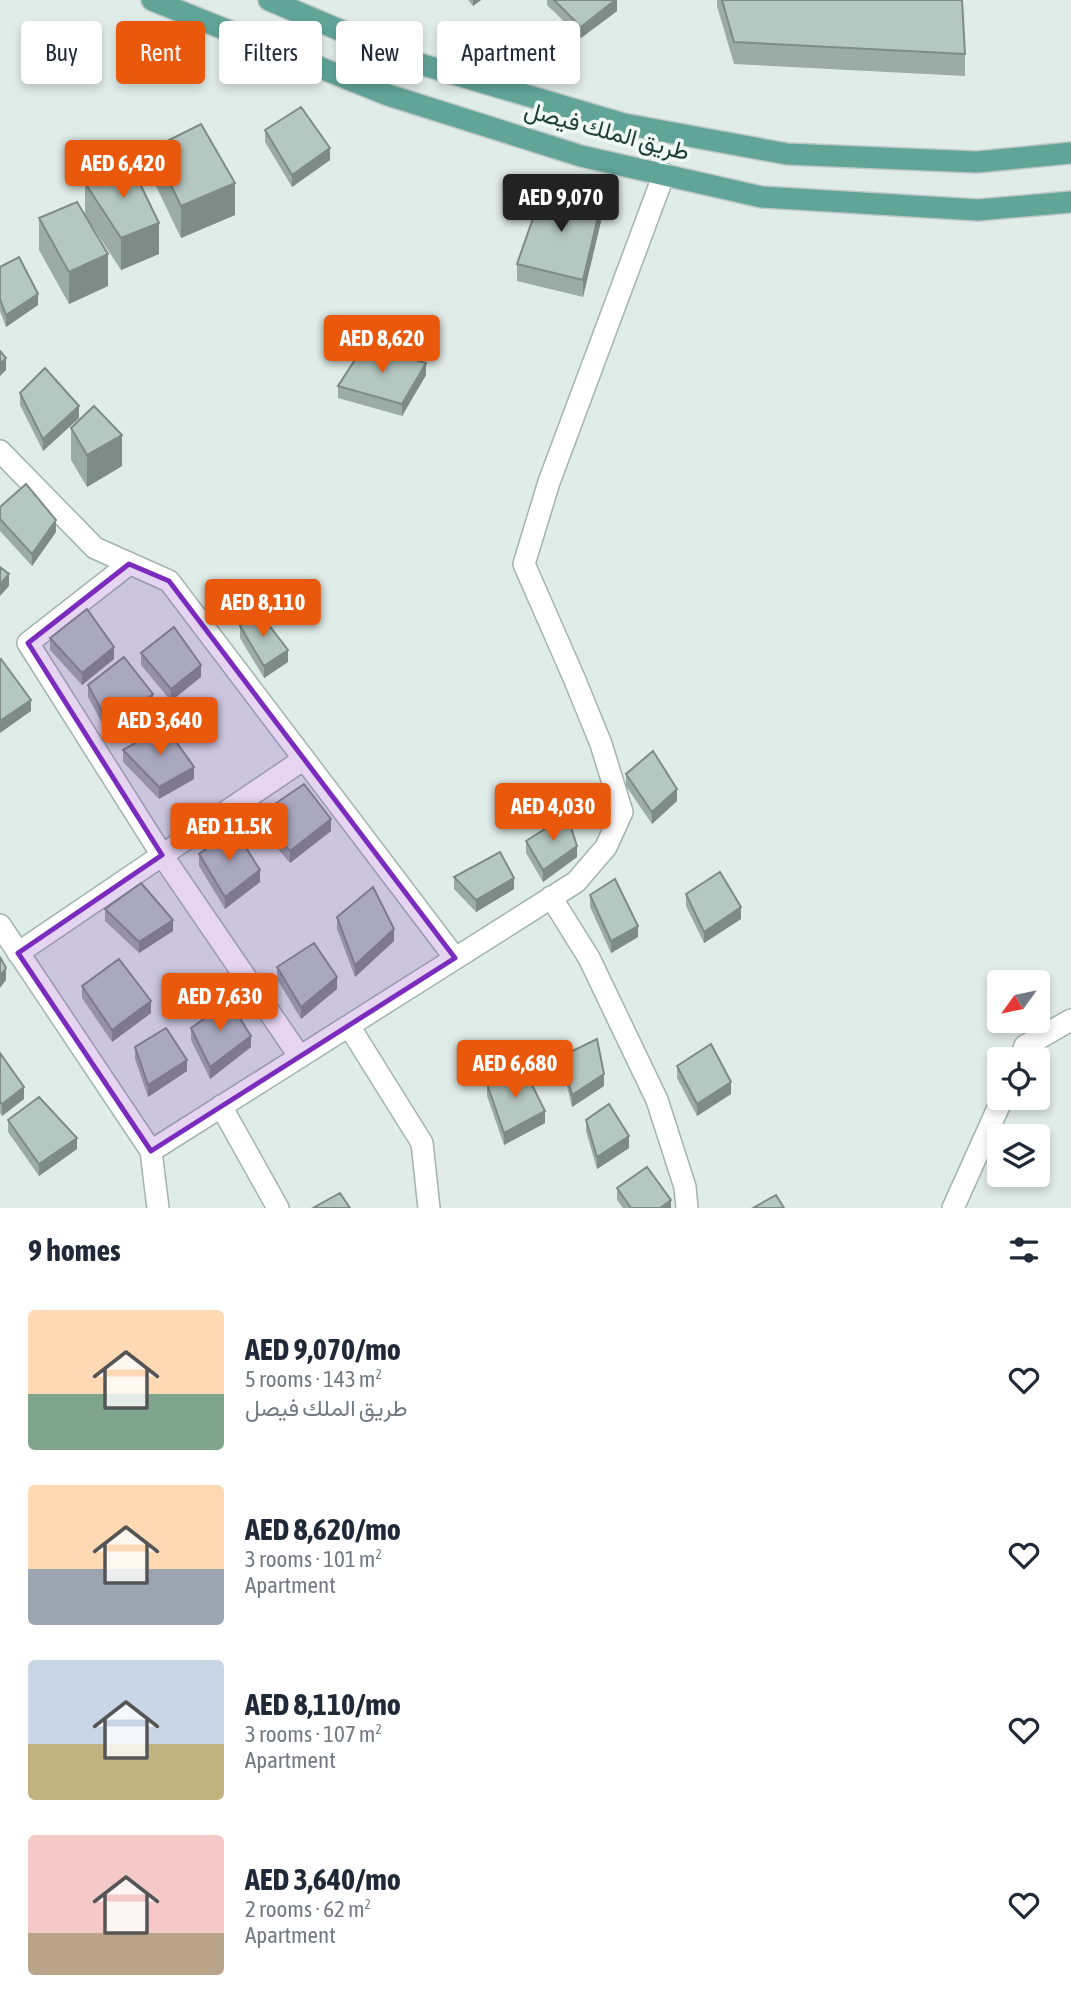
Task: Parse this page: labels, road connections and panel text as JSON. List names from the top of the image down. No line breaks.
{"streets":{"main road":["طريق الملك فيصل"]},"north":"bottom left","page":{"chip":["Buy","Rent","Filters","New","Apartment"],"price":["AED 6,420","AED 9,070","AED 8,620","AED 8,110","AED 3,640","AED 4,030","AED 11.5K","AED 7,630","AED 6,680"],"heading":"9 homes","list":[{"name":"AED 9,070/mo","note":"5 rooms · 143 m² · طريق الملك فيصل"},{"name":"AED 8,620/mo","note":"3 rooms · 101 m² · Apartment"},{"name":"AED 8,110/mo","note":"3 rooms · 107 m² · Apartment"},{"name":"AED 3,640/mo","note":"2 rooms · 62 m² · Apartment"}]}}
